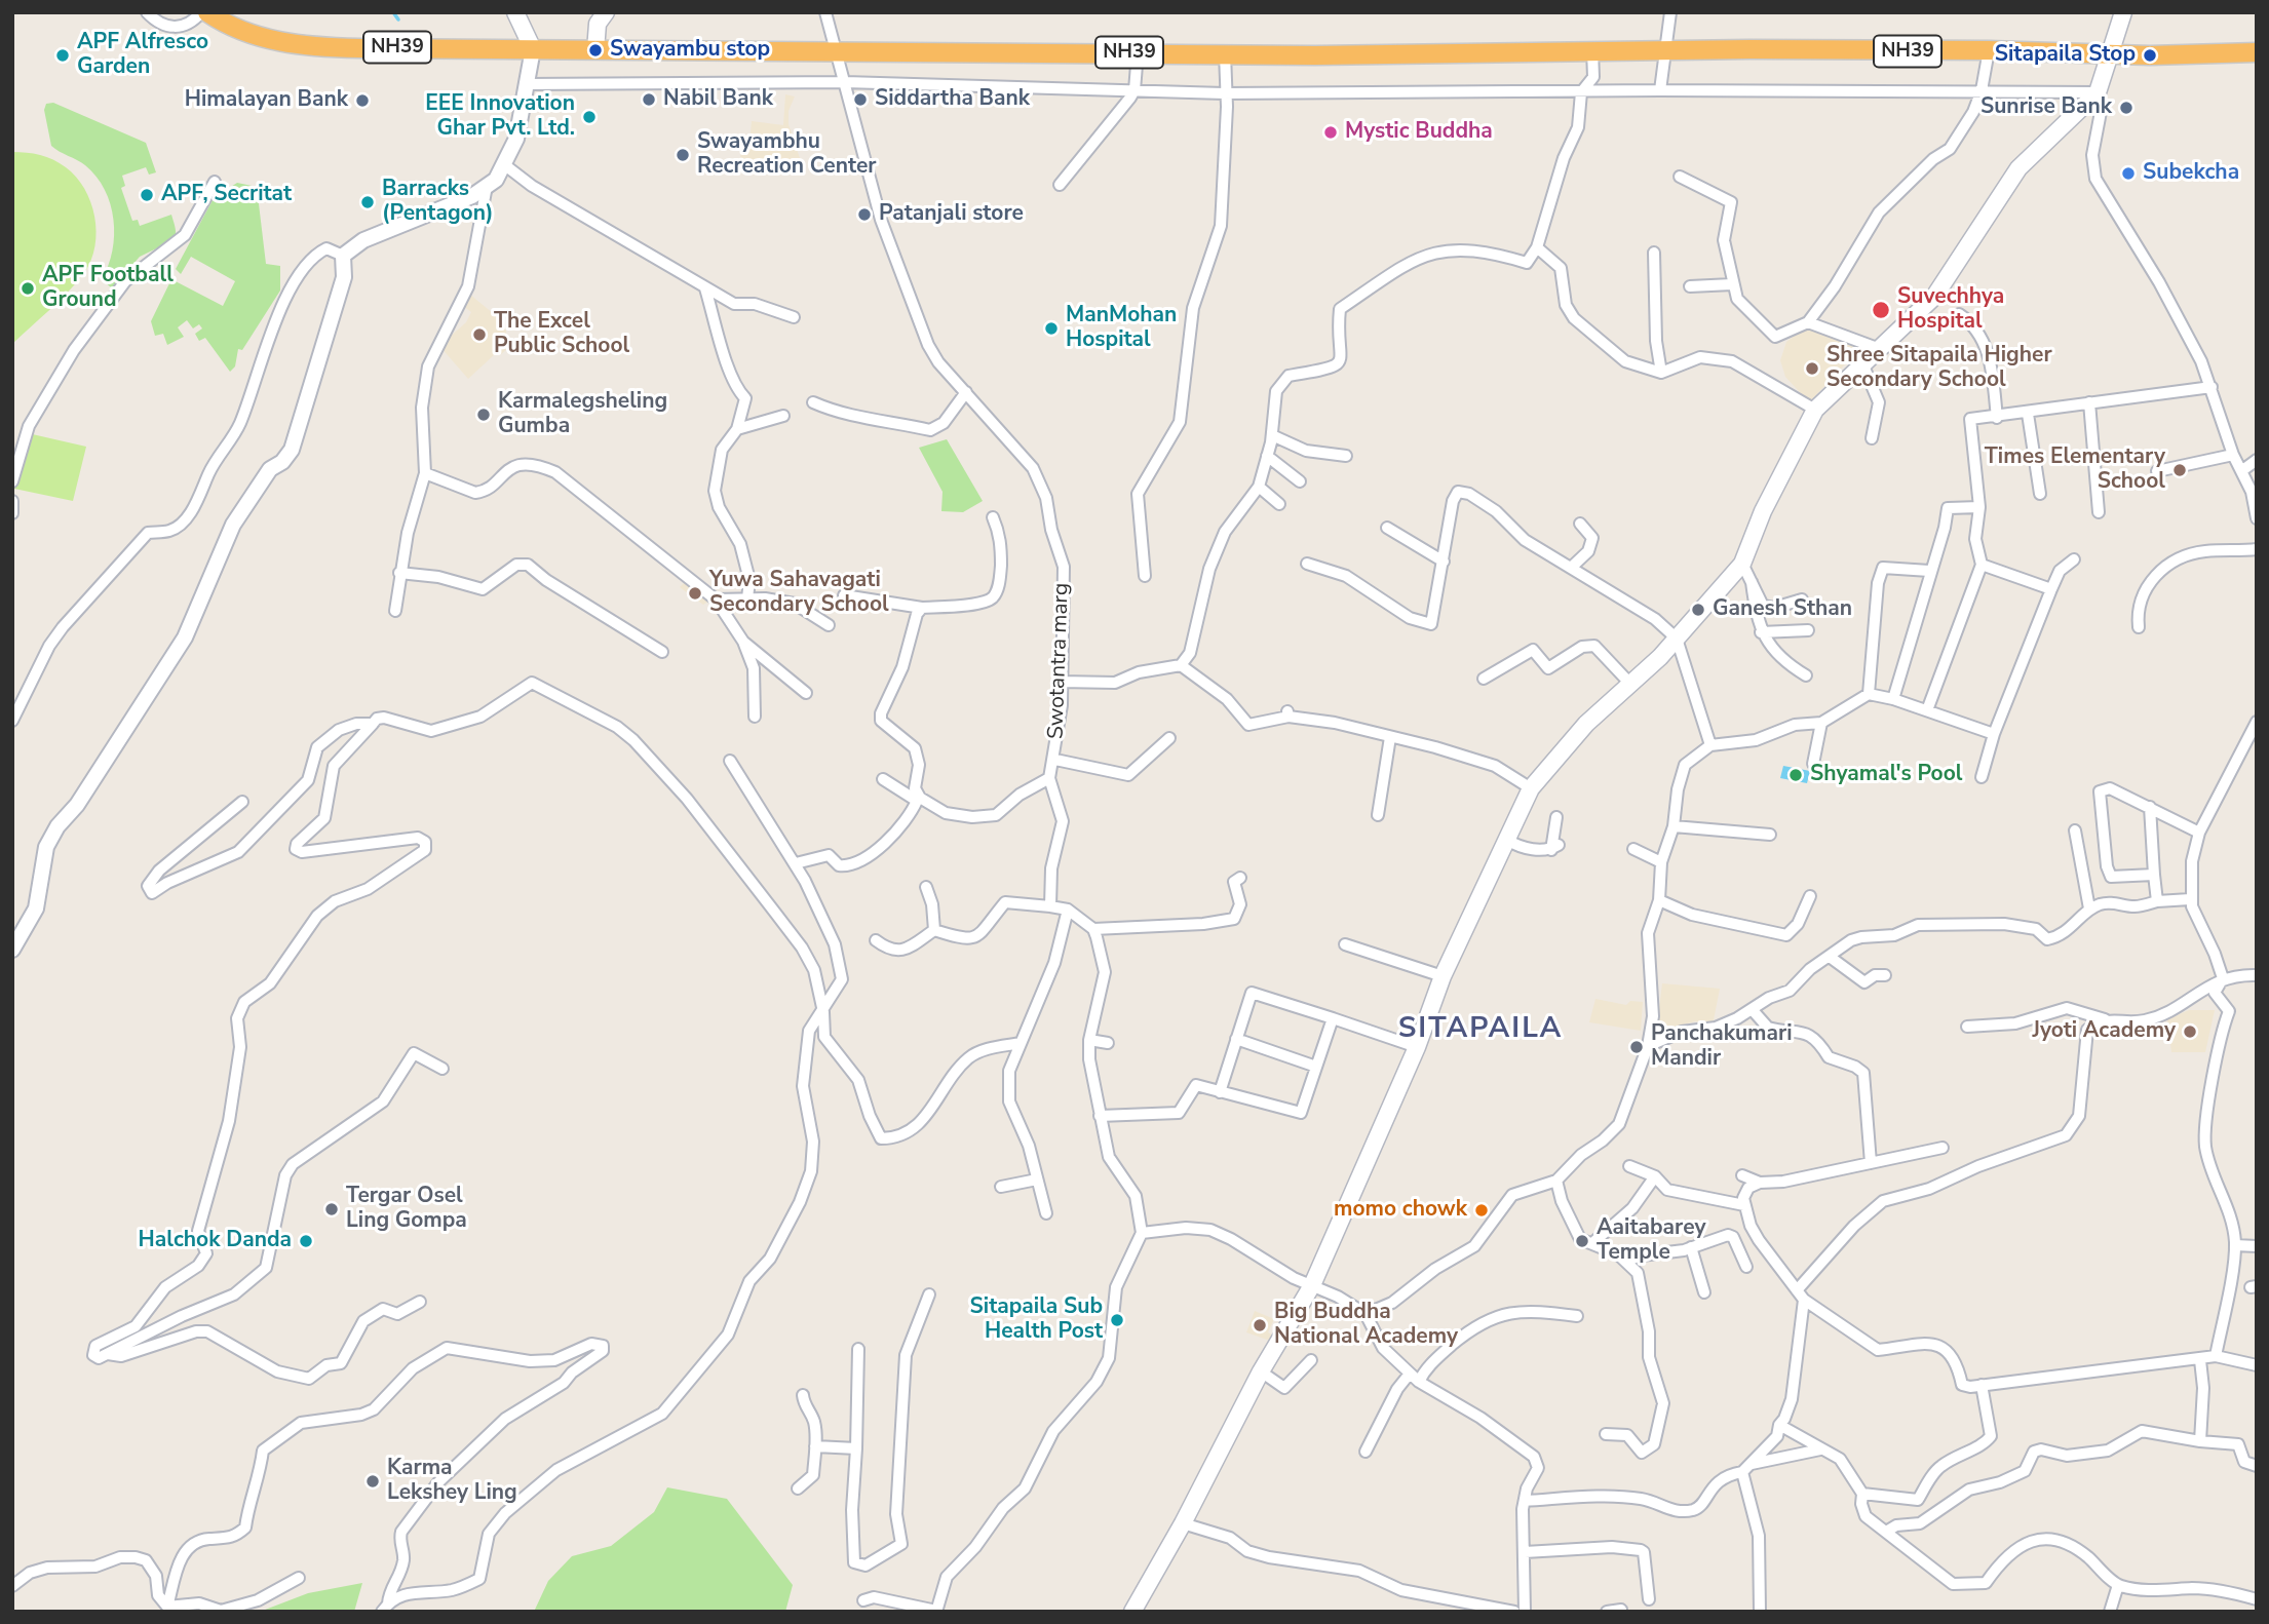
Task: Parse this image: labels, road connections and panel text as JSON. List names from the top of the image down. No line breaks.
{"streets":{"highway":["NH39"],"street":["Swotantra marg"]},"crossings":[["NH39","Swotantra marg"]],"districts":["SITAPAILA"],"places":["Swayambu stop","APF Alfresco Garden","Sitapaila Stop","Nabil Bank","Siddartha Bank","Himalayan Bank","Sunrise Bank","EEE Innovation Ghar Pvt. Ltd.","Mystic Buddha","Swayambhu Recreation Center","Subekcha","APF, Secritat","Barracks (Pentagon)","Patanjali store","APF Football Ground","Suvechhya Hospital","ManMohan Hospital","The Excel Public School","Shree Sitapaila Higher Secondary School","Karmalegsheling Gumba","Times Elementary School","Yuwa Sahavagati Secondary School","Ganesh Sthan","Shyamal's Pool","Jyoti Academy","Panchakumari Mandir","Tergar Osel Ling Gompa","momo chowk","Halchok Danda","Aaitabarey Temple","Sitapaila Sub Health Post","Big Buddha National Academy","Karma Lekshey Ling"]}
